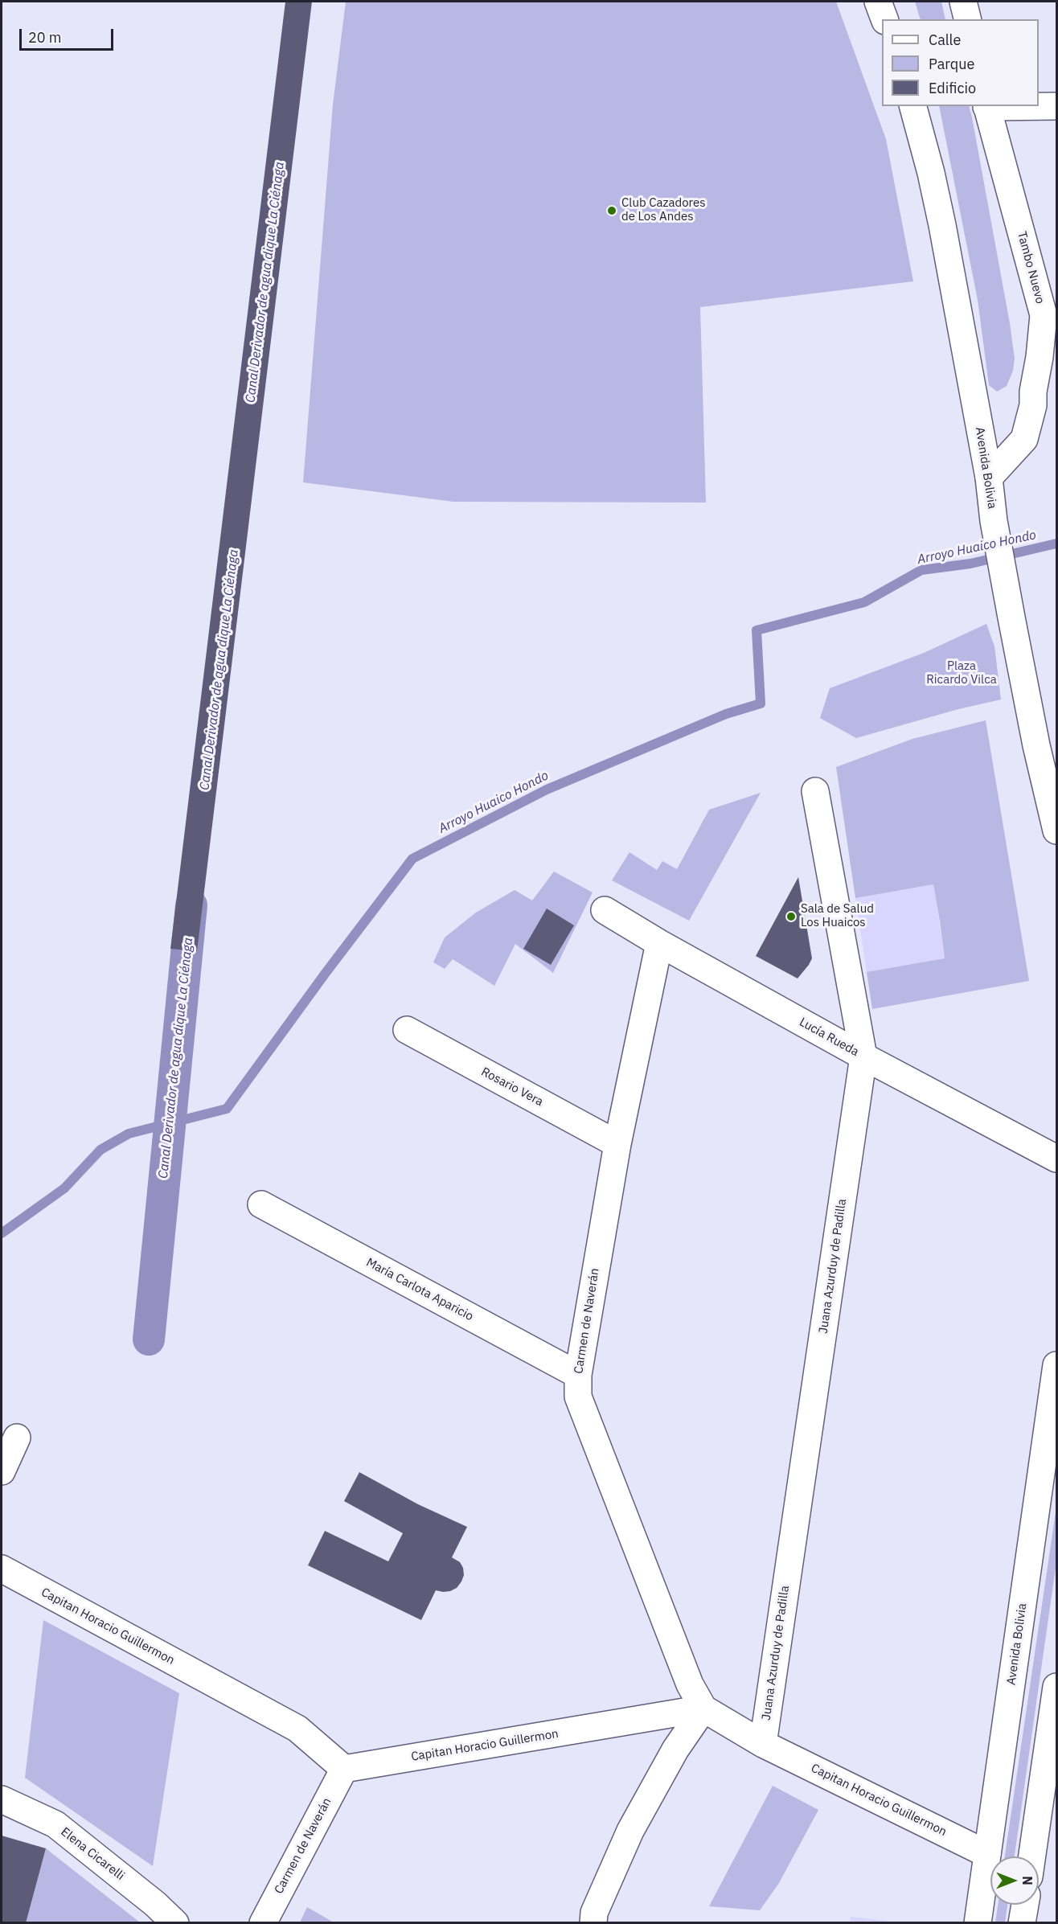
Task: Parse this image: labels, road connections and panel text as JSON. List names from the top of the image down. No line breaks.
{"streets":{"street":["Tambo Nuevo","Avenida Bolivia","Lucía Rueda","Rosario Vera","Juana Azurduy de Padilla","María Carlota Aparicio","Carmen de Naverán","Capitan Horacio Guillermon","Elena Cicarelli"]},"crossings":[["Tambo Nuevo","Avenida Bolivia"],["Avenida Bolivia","Capitan Horacio Guillermon"],["Lucía Rueda","Juana Azurduy de Padilla"],["Lucía Rueda","Carmen de Naverán"],["Rosario Vera","Carmen de Naverán"],["Juana Azurduy de Padilla","Capitan Horacio Guillermon"],["María Carlota Aparicio","Carmen de Naverán"],["Carmen de Naverán","Capitan Horacio Guillermon"]],"water":["Canal Derivador de agua dique La Ciénaga","Arroyo Huaico Hondo"],"parks":["Plaza Ricardo Vilca"],"places":["Club Cazadores de Los Andes","Sala de Salud Los Huaicos"],"legend":["Calle","Parque","Edificio"],"scale_bar":"20 m","north":"right"}
